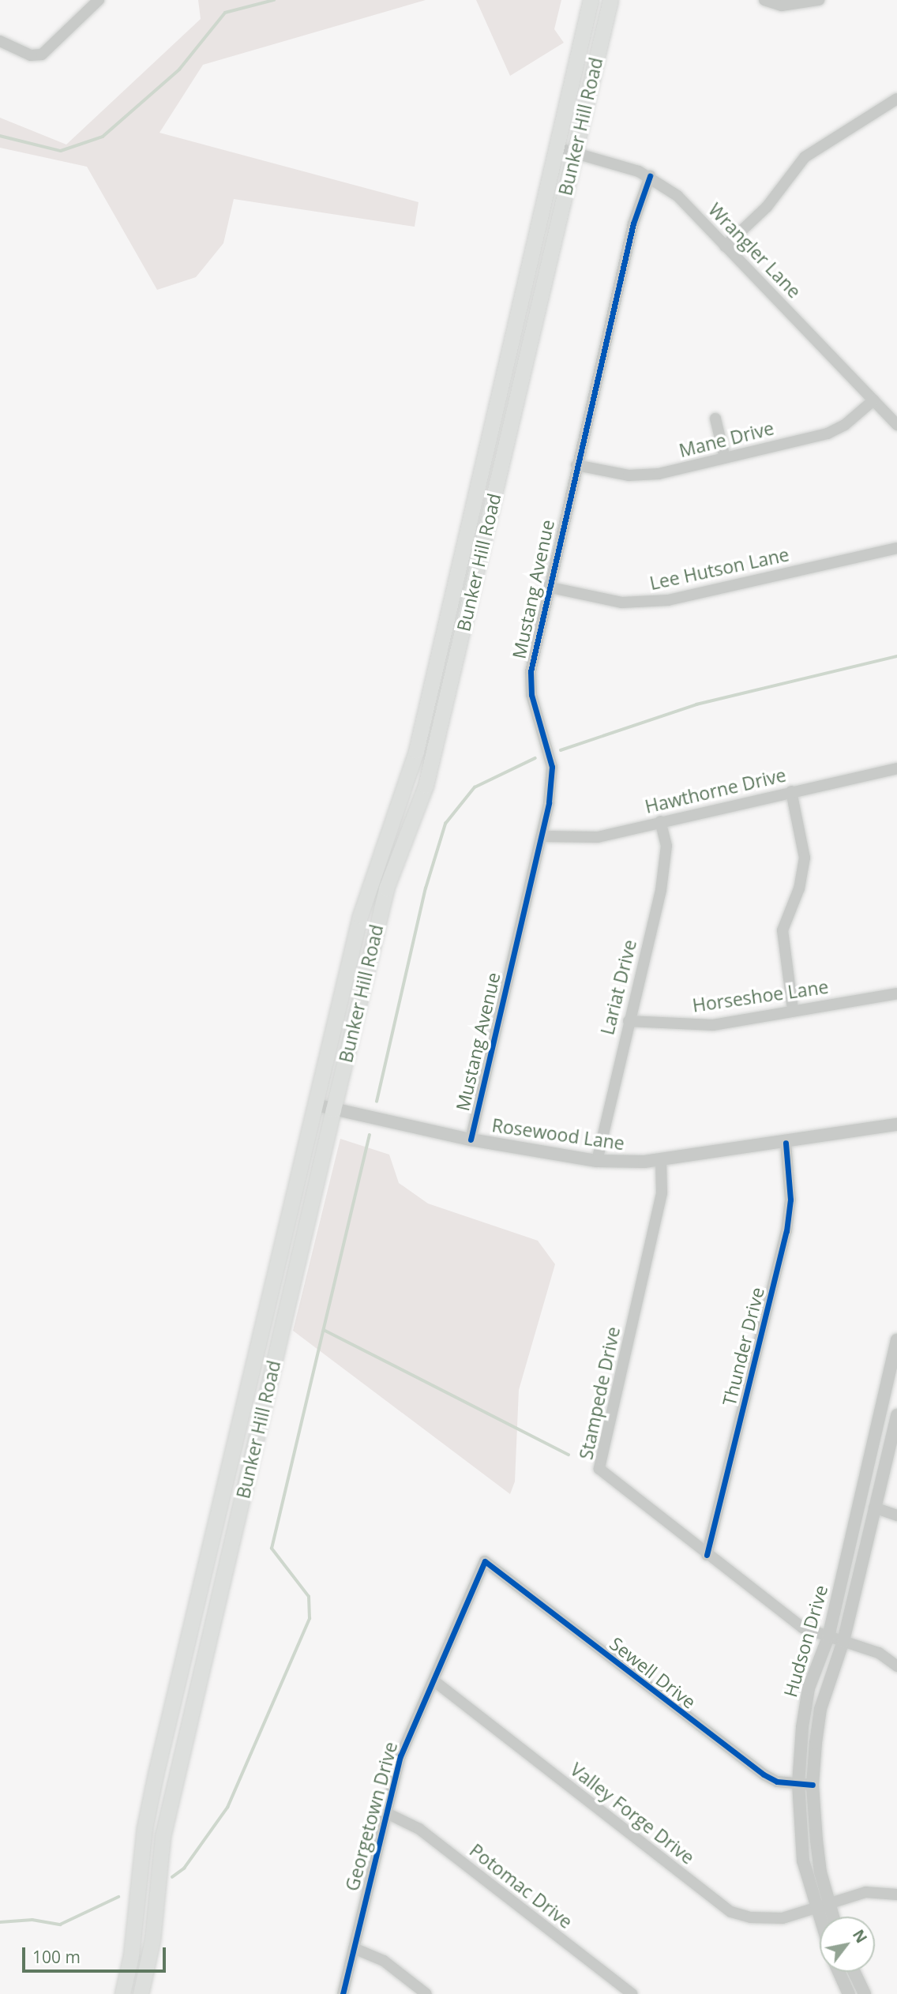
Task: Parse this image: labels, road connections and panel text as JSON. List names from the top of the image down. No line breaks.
{"streets":{"main road":["Bunker Hill Road"],"street":["Wrangler Lane","Mane Drive","Lee Hutson Lane","Mustang Avenue","Hawthorne Drive","Lariat Drive","Horseshoe Lane","Rosewood Lane","Thunder Drive","Stampede Drive","Hudson Drive","Sewell Drive","Valley Forge Drive","Georgetown Drive","Potomac Drive"]},"crossings":[["Bunker Hill Road","Wrangler Lane"],["Bunker Hill Road","Rosewood Lane"],["Wrangler Lane","Mane Drive"],["Wrangler Lane","Mustang Avenue"],["Mane Drive","Mustang Avenue"],["Lee Hutson Lane","Mustang Avenue"],["Mustang Avenue","Hawthorne Drive"],["Mustang Avenue","Rosewood Lane"],["Hawthorne Drive","Lariat Drive"],["Lariat Drive","Horseshoe Lane"],["Lariat Drive","Rosewood Lane"],["Rosewood Lane","Thunder Drive"],["Rosewood Lane","Stampede Drive"],["Thunder Drive","Stampede Drive"],["Stampede Drive","Hudson Drive"],["Hudson Drive","Sewell Drive"],["Hudson Drive","Valley Forge Drive"],["Sewell Drive","Georgetown Drive"],["Valley Forge Drive","Georgetown Drive"],["Georgetown Drive","Potomac Drive"]],"scale_bar":"100 m","north":"top right"}
